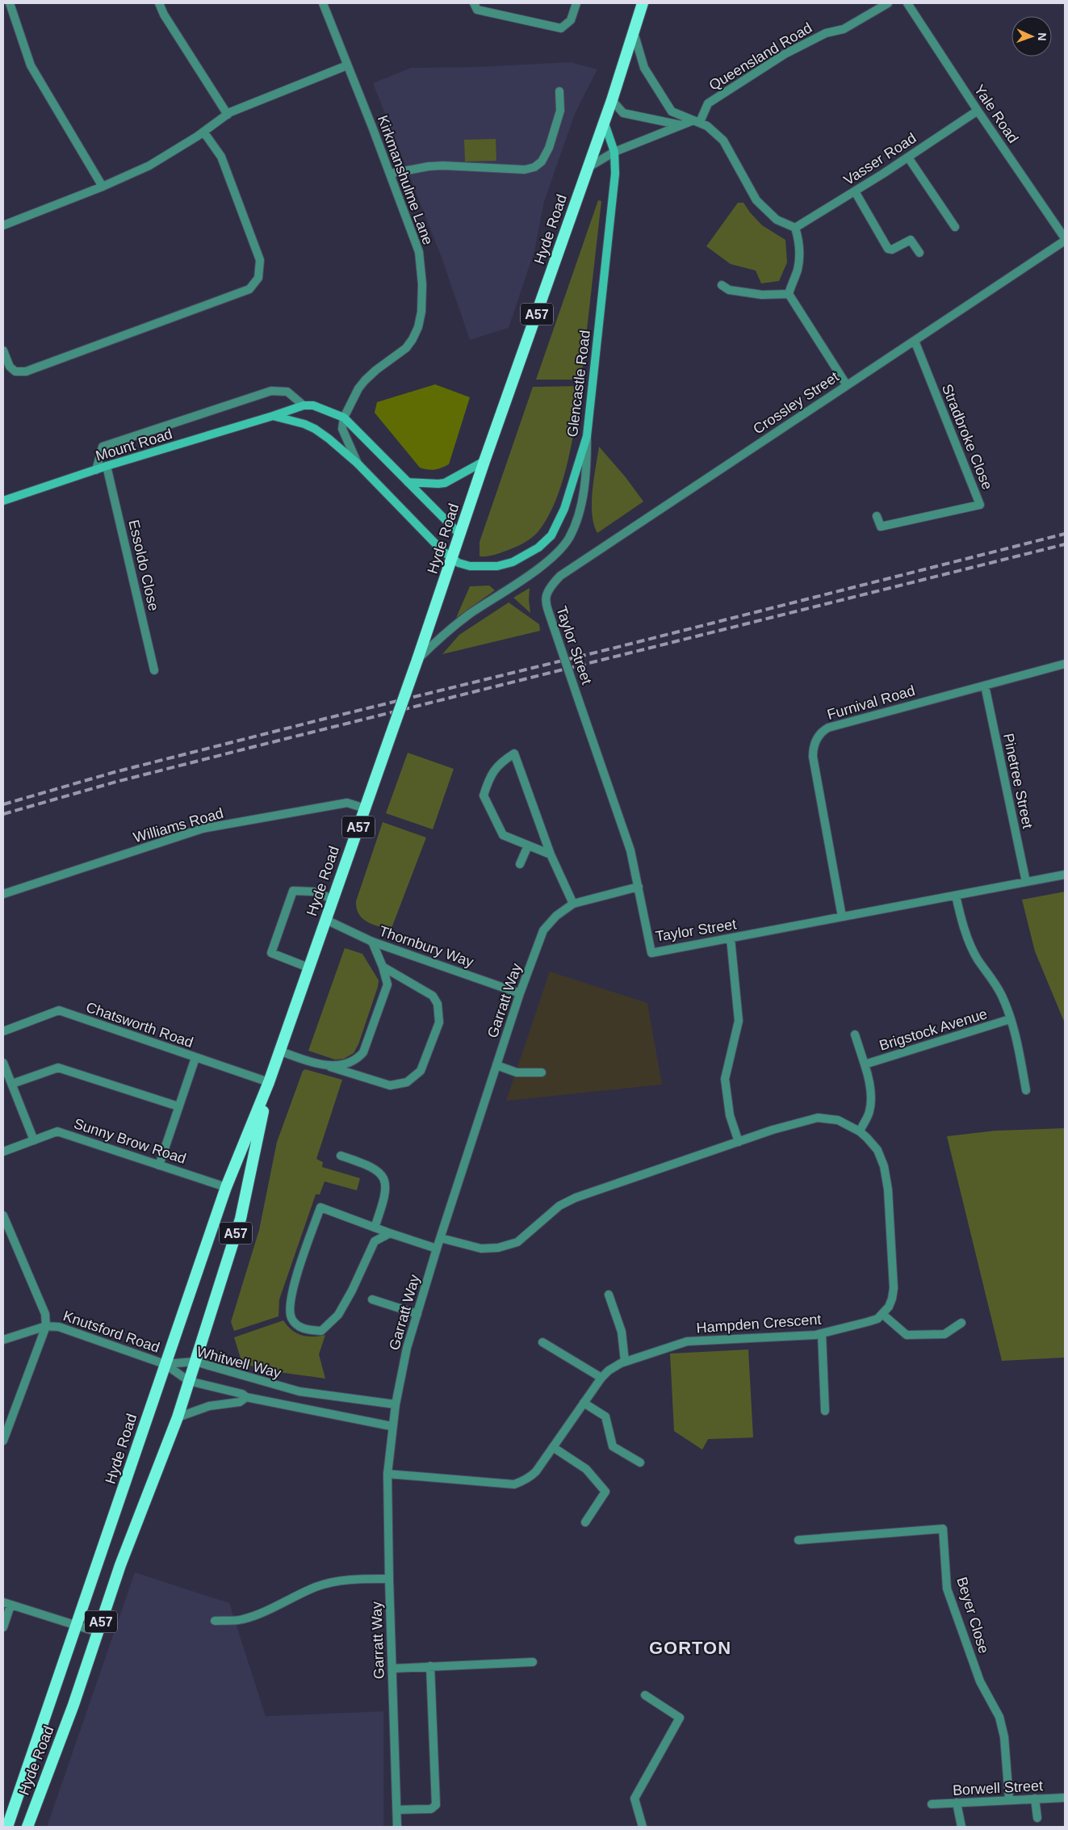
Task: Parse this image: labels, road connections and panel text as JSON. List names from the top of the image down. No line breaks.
{"streets":{"highway":["Hyde Road","A57"],"main road":["Glencastle Road","Mount Road"],"street":["Queensland Road","Yale Road","Vasser Road","Kirkmanshulme Lane","Crossley Street","Stradbroke Close","Essoldo Close","Taylor Street","Furnival Road","Pinetree Street","Williams Road","Thornbury Way","Garratt Way","Chatsworth Road","Brigstock Avenue","Sunny Brow Road","Hampden Crescent","Knutsford Road","Whitwell Way","Beyer Close","Borwell Street"]},"crossings":[["Yale Road","Vasser Road"],["Yale Road","Crossley Street"],["Kirkmanshulme Lane","Mount Road"],["Hyde Road","Glencastle Road"],["Hyde Road","Mount Road"],["Hyde Road","Williams Road"],["Hyde Road","Thornbury Way"],["Hyde Road","Chatsworth Road"],["Hyde Road","Sunny Brow Road"],["Hyde Road","Knutsford Road"],["Hyde Road","Whitwell Way"],["Crossley Street","Stradbroke Close"],["Crossley Street","Taylor Street"],["Mount Road","Essoldo Close"],["Taylor Street","Furnival Road"],["Taylor Street","Pinetree Street"],["Taylor Street","Garratt Way"],["Furnival Road","Pinetree Street"],["Thornbury Way","Garratt Way"],["Garratt Way","Hampden Crescent"],["Garratt Way","Whitwell Way"],["Knutsford Road","Whitwell Way"],["Beyer Close","Borwell Street"]],"districts":["GORTON"],"north":"right"}
